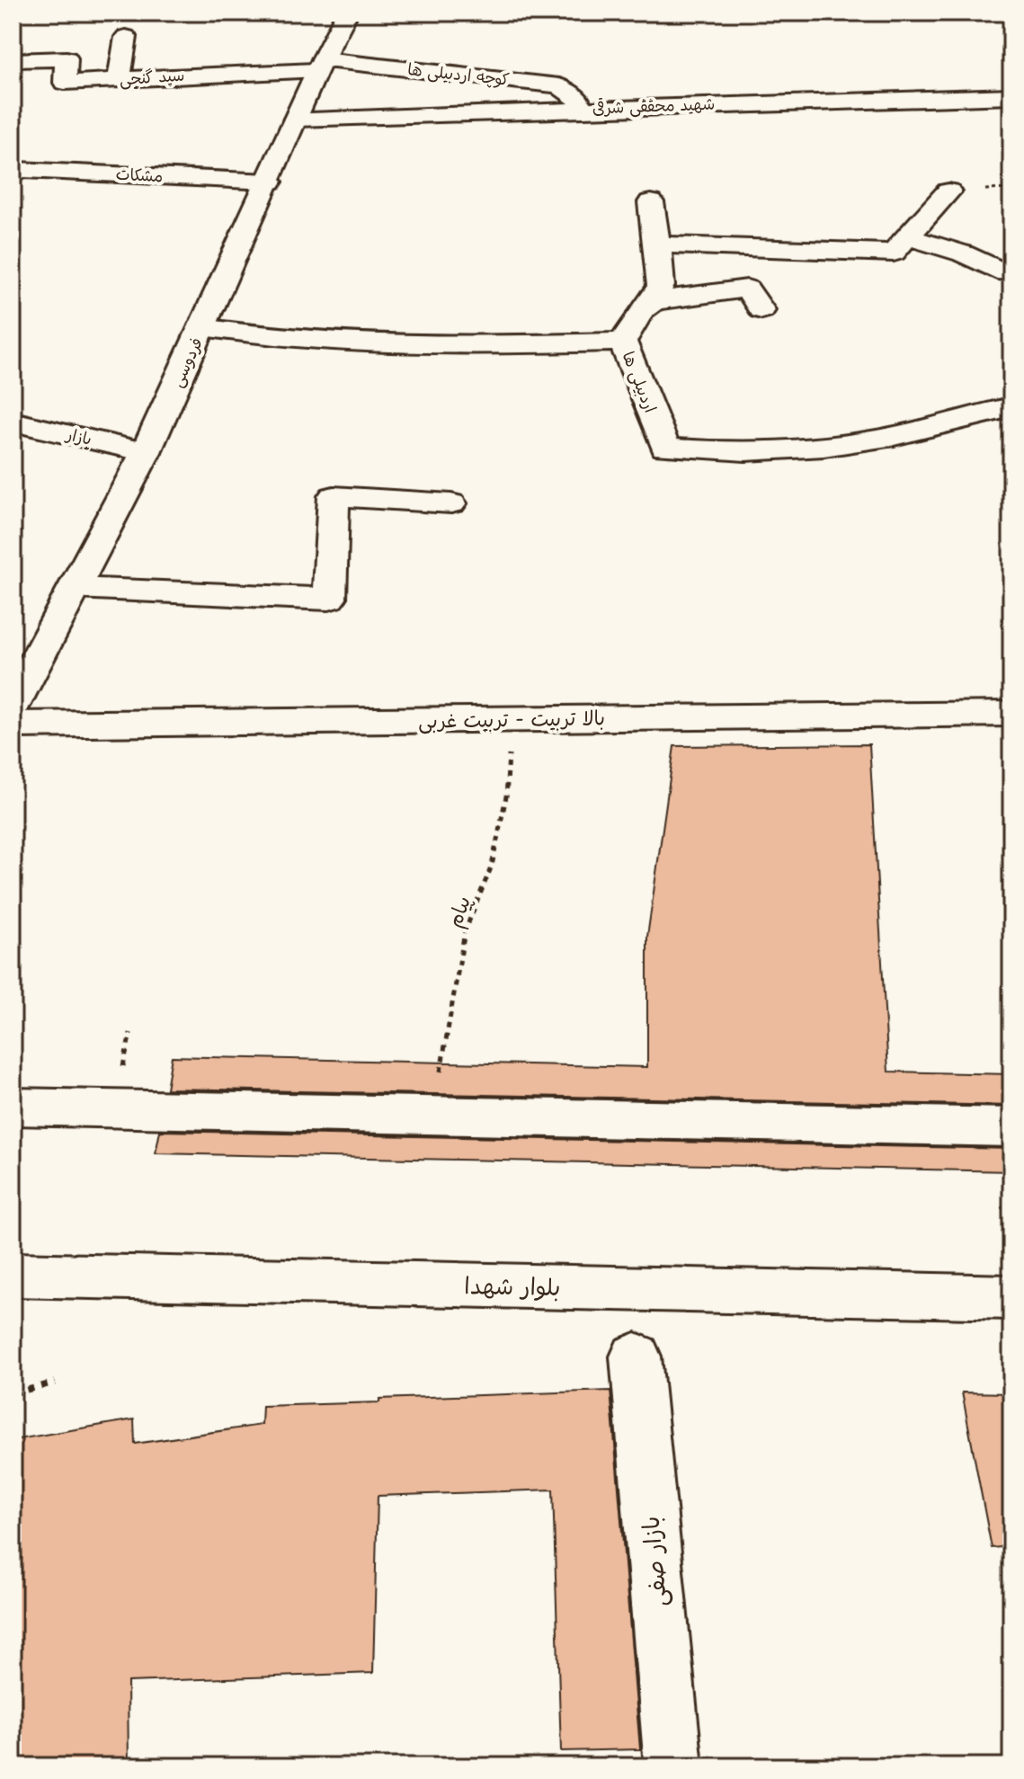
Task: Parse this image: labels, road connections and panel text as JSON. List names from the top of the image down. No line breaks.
{"streets":{"street":["کوچه اردبیلی ها","سید گنجی","شهید محققی شرقی","مشکات","فردوسی","اردبیلی ها","بازار","بالا تربیت - تربیت غربی","بلوار شهدا","بازار صفی"],"path":["پیام"]},"crossings":[["کوچه اردبیلی ها","سید گنجی"],["کوچه اردبیلی ها","شهید محققی شرقی"],["کوچه اردبیلی ها","فردوسی"],["سید گنجی","فردوسی"],["شهید محققی شرقی","فردوسی"],["مشکات","فردوسی"],["فردوسی","اردبیلی ها"],["فردوسی","بازار"],["بالا تربیت - تربیت غربی","پیام"]]}
